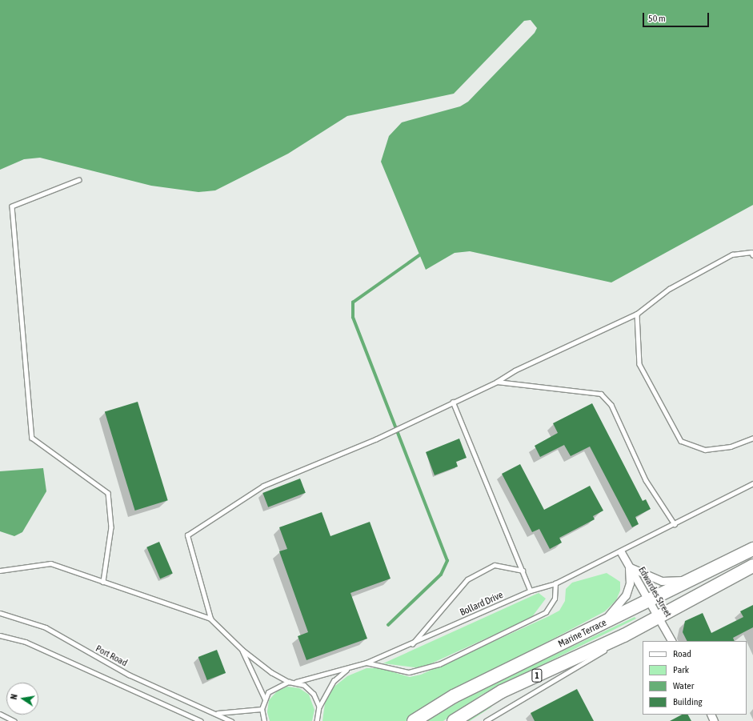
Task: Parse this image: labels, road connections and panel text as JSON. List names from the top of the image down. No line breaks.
{"streets":{"highway":["Marine Terrace","1"],"street":["Edwardes Street"],"lane":["Bollard Drive","Port Road"]},"crossings":[["Edwardes Street","Bollard Drive"],["Edwardes Street","Marine Terrace"]],"legend":["Road","Park","Water","Building"],"scale_bar":"50 m","north":"left"}
